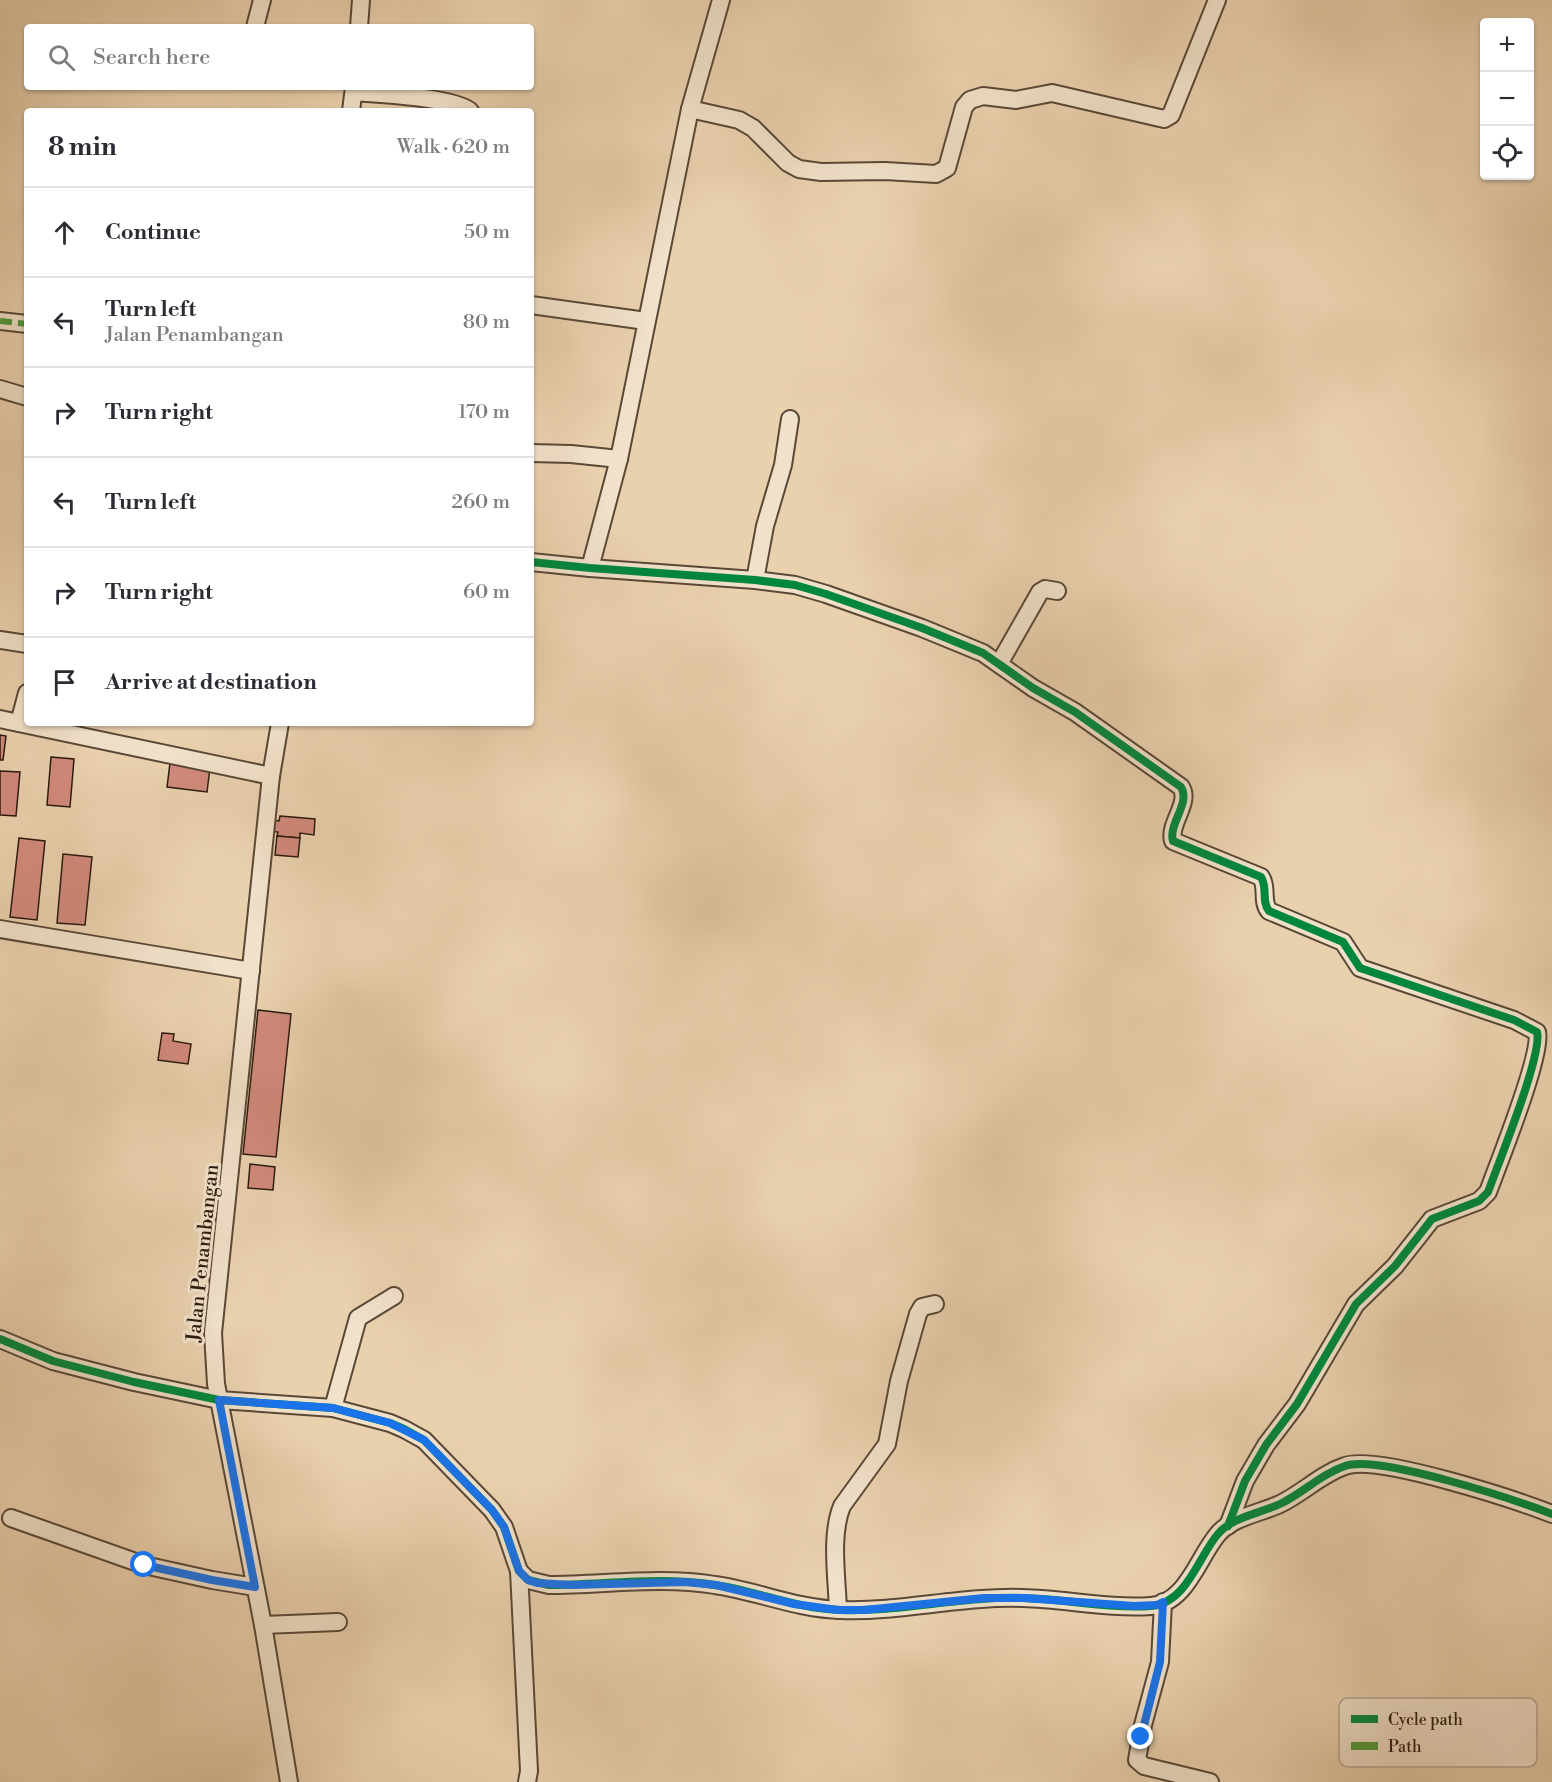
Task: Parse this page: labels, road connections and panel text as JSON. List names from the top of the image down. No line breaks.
{"streets":{"street":["Jalan Penambangan"]},"legend":["Cycle path","Path"],"page":{"map_buttons":["+","−"],"search":"Search here","heading":["8 min","Walk · 620 m"],"list":[["Continue","50 m"],["Turn left","Jalan Penambangan","80 m"],["Turn right","170 m"],["Turn left","260 m"],["Turn right","60 m"],"Arrive at destination"]}}
